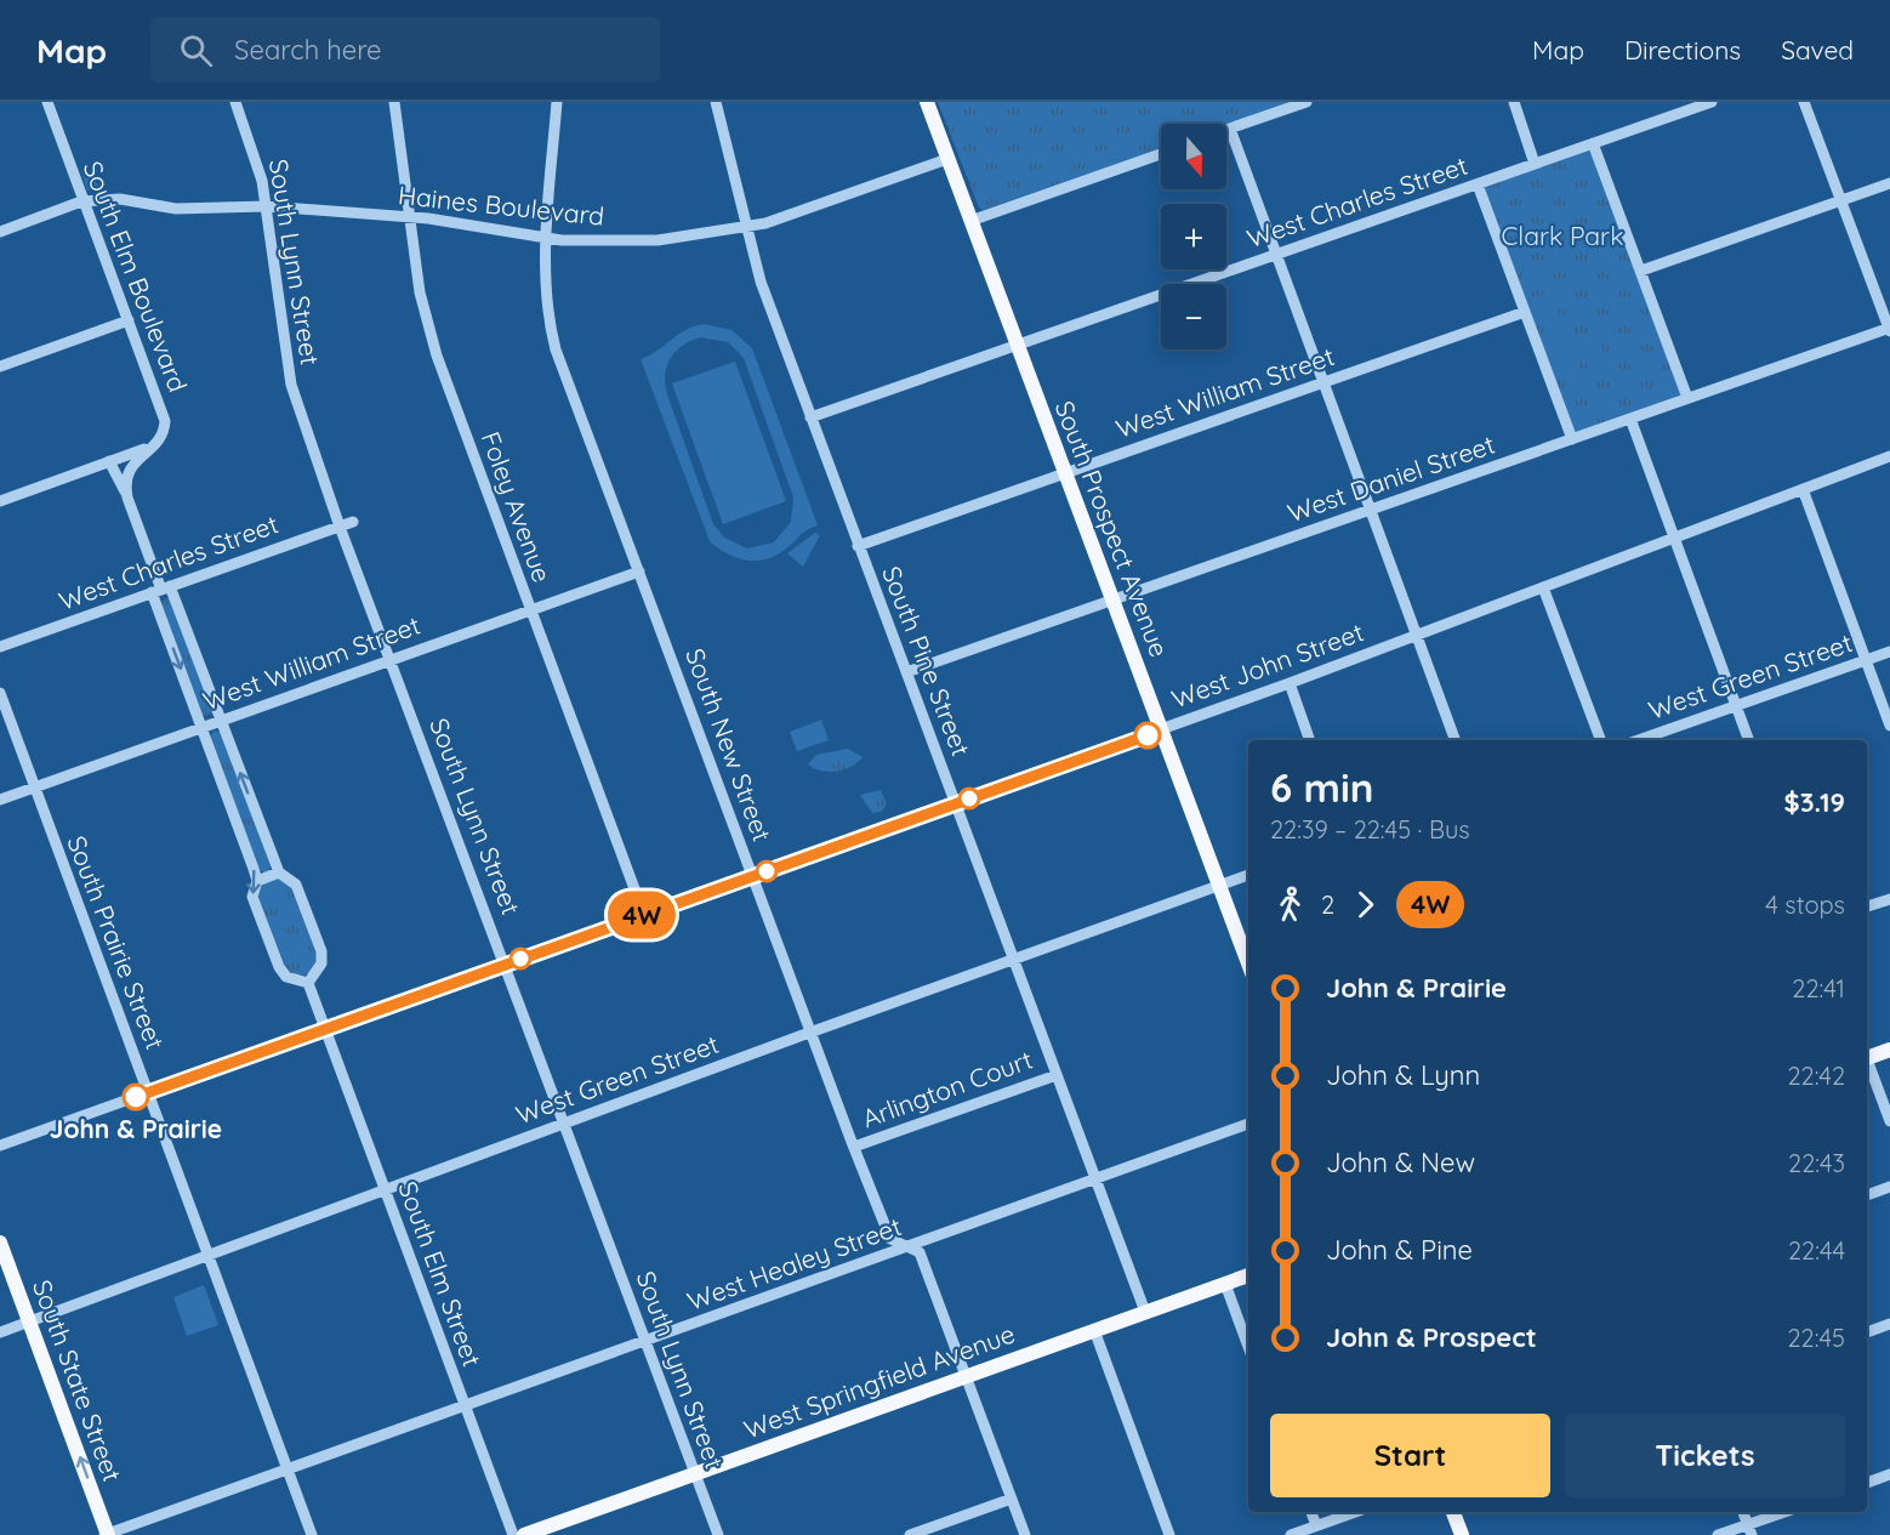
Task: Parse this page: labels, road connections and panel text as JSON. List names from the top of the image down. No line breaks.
{"streets":{"main road":["South Prospect Avenue","South State Street","West Springfield Avenue"],"street":["West Charles Street","Haines Boulevard","South Lynn Street","South Elm Boulevard","West William Street","West Daniel Street","Foley Avenue","South Pine Street","West John Street","West Green Street","South New Street","South Prairie Street","Arlington Court","West Healey Street","South Elm Street"]},"crossings":[["West Charles Street","South Lynn Street"],["West Charles Street","South Prospect Avenue"],["West Charles Street","South Pine Street"],["Haines Boulevard","South Lynn Street"],["Haines Boulevard","South Elm Boulevard"],["Haines Boulevard","Foley Avenue"],["Haines Boulevard","South Prospect Avenue"],["Haines Boulevard","South Pine Street"],["Haines Boulevard","South New Street"],["South Lynn Street","West William Street"],["South Lynn Street","West John Street"],["South Lynn Street","West Green Street"],["South Lynn Street","West Healey Street"],["South Lynn Street","West Springfield Avenue"],["West William Street","Foley Avenue"],["West William Street","South Prospect Avenue"],["West William Street","South Pine Street"],["West William Street","South New Street"],["West William Street","South Prairie Street"],["West Daniel Street","South Prospect Avenue"],["West Daniel Street","South Pine Street"],["Foley Avenue","West John Street"],["South Prospect Avenue","West John Street"],["South Prospect Avenue","West Green Street"],["South Pine Street","West John Street"],["South Pine Street","West Green Street"],["South Pine Street","Arlington Court"],["South Pine Street","West Healey Street"],["South Pine Street","West Springfield Avenue"],["West John Street","South New Street"],["West John Street","South Prairie Street"],["West John Street","South Elm Street"],["West Green Street","South New Street"],["West Green Street","South Prairie Street"],["West Green Street","South Elm Street"],["West Green Street","South State Street"],["South New Street","Arlington Court"],["South New Street","West Healey Street"],["South New Street","West Springfield Avenue"],["South Prairie Street","West Healey Street"],["West Healey Street","South Elm Street"],["West Healey Street","South State Street"]],"one_way":["South State Street"],"parks":["Clark Park"],"places":["John & Prairie"],"lines":["bus line 4W"],"north":"bottom","page":{"header":"Map","search":"Search here","nav":["Map","Directions","Saved"],"on_map":"4W","map_buttons":["+","−"],"heading":["6 min","22:39 – 22:45 · Bus","$3.19"],"legs":["2","4W","4 stops"],"list":[{"name":"John & Prairie","value":"22:41"},{"name":"John & Lynn","value":"22:42"},{"name":"John & New","value":"22:43"},{"name":"John & Pine","value":"22:44"},{"name":"John & Prospect","value":"22:45"}],"buttons":["Start","Tickets"]}}
